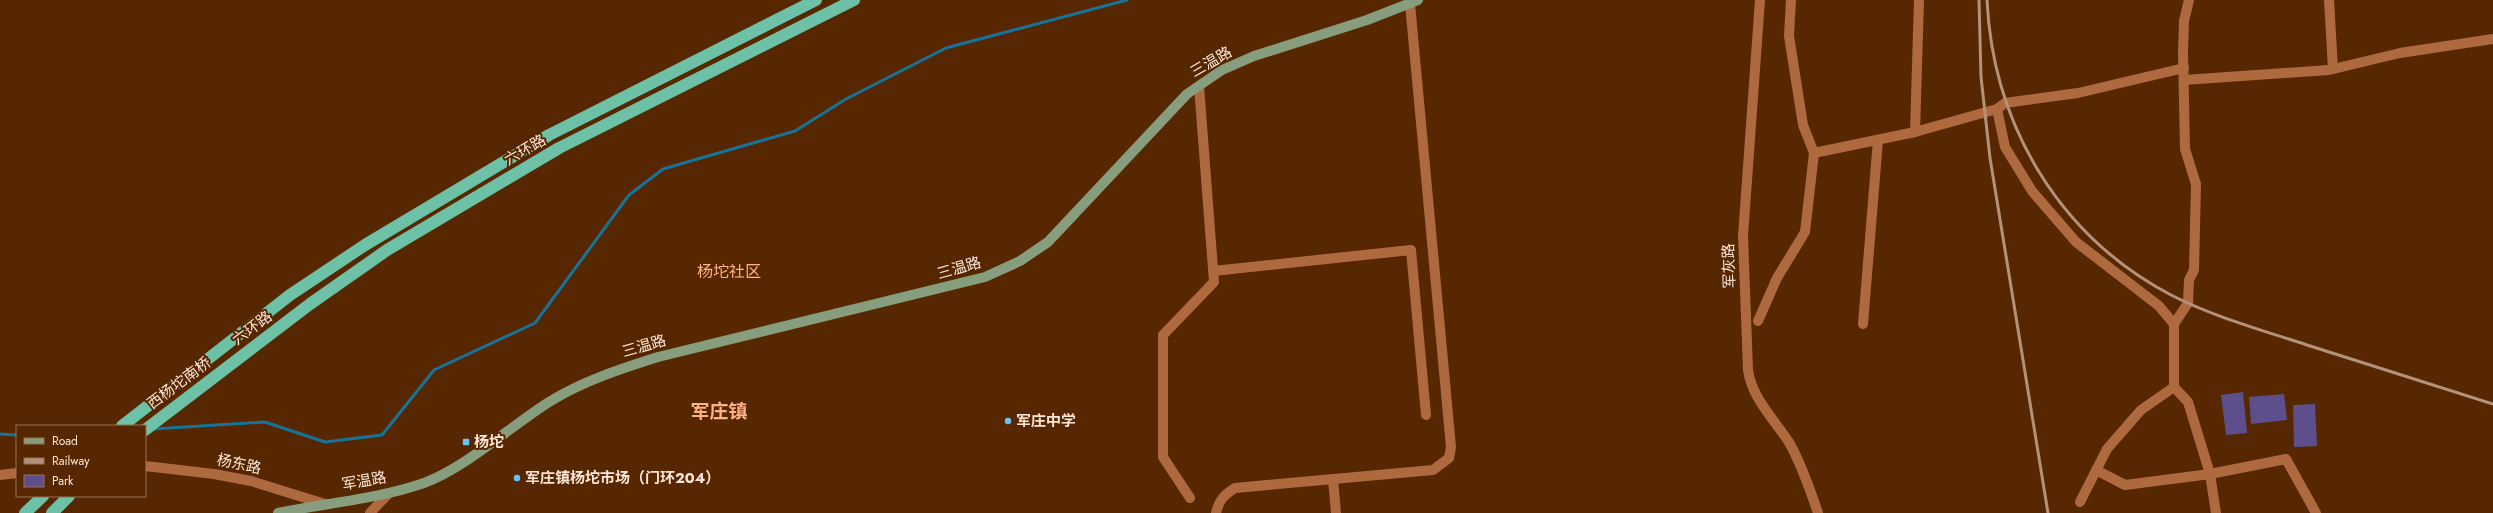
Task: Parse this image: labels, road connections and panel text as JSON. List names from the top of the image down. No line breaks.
{"streets":{"highway":["六环路","西杨坨南桥"],"main road":["三温路","军温路"],"street":["军灰路","杨东路"]},"crossings":[["三温路","军温路"],["六环路","西杨坨南桥"],["杨东路","军温路"]],"districts":["杨坨社区","军庄镇"],"places":{"other":["军庄中学","军庄镇杨坨市场（门环204）"],"transit":["杨坨"]},"legend":["Road","Railway","Park"]}
